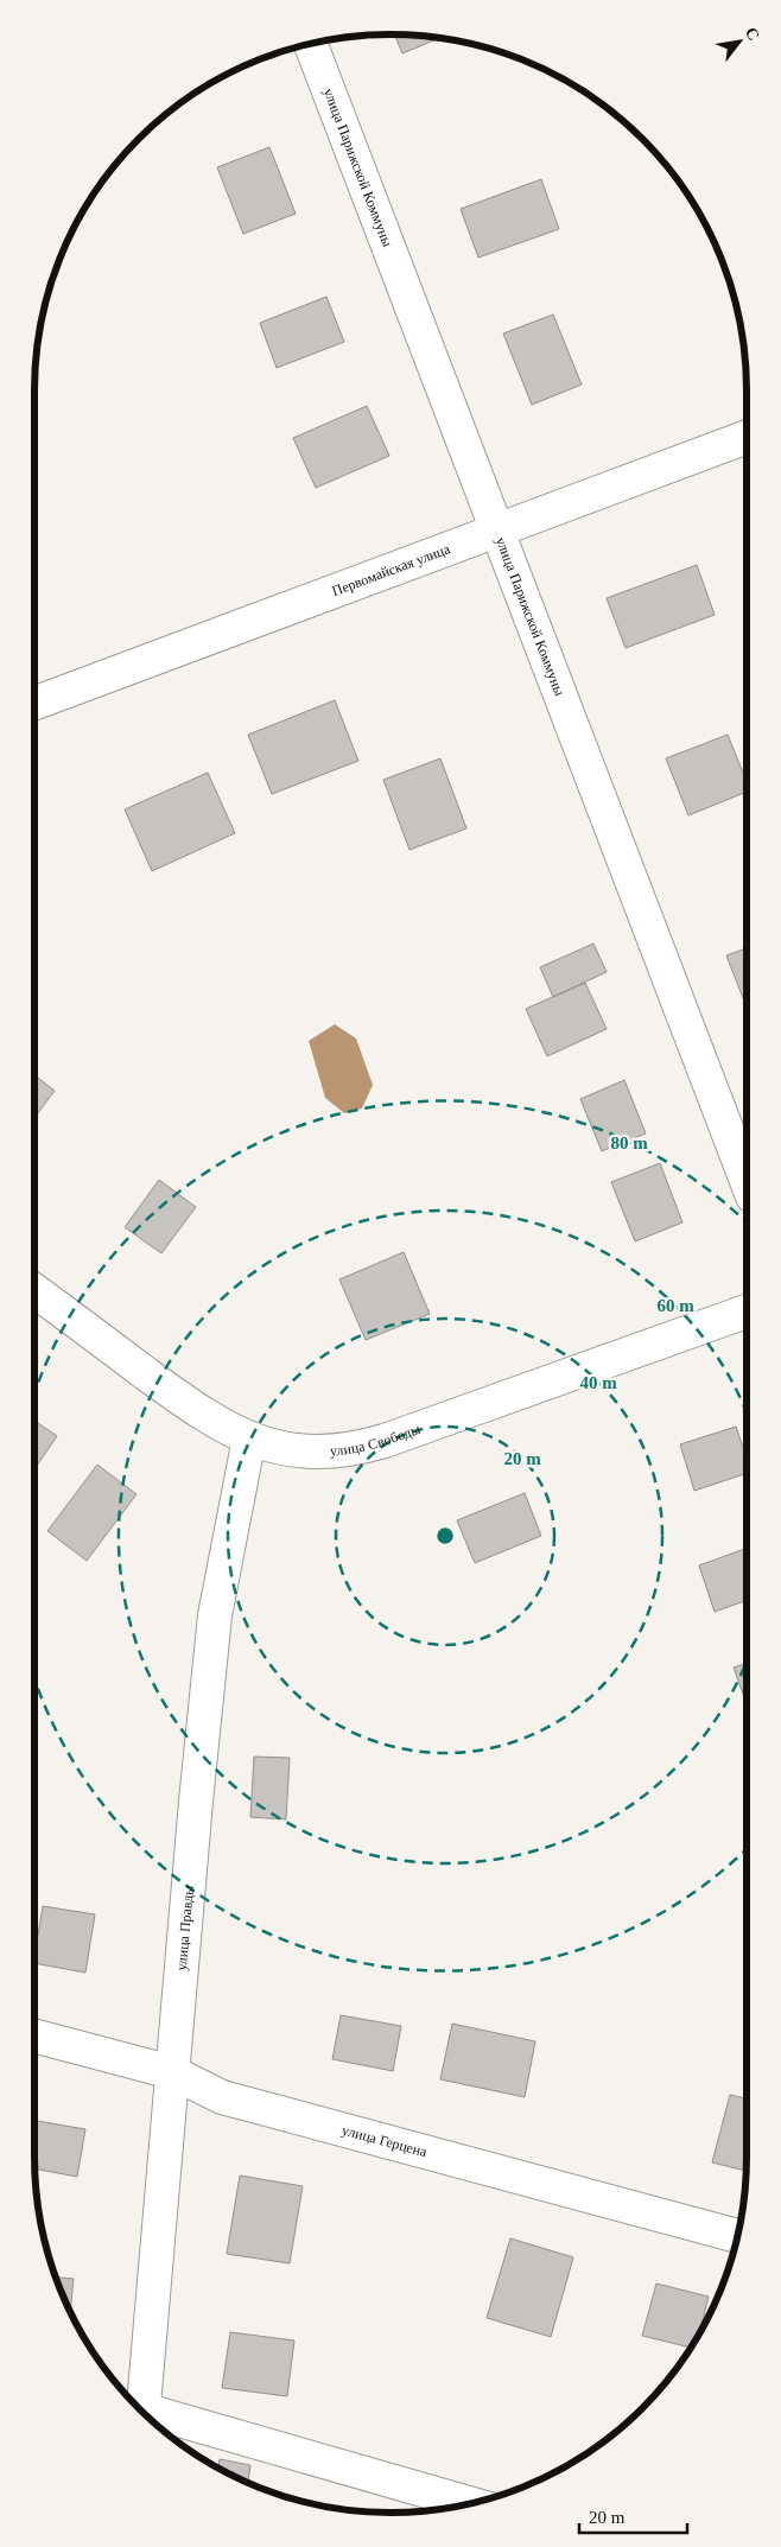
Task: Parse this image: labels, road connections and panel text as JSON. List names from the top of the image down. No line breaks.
{"streets":{"street":["улица Парижской Коммуны","Первомайская улица","улица Свободы","улица Правды","улица Герцена"]},"crossings":[["улица Парижской Коммуны","Первомайская улица"],["улица Свободы","улица Правды"],["улица Правды","улица Герцена"]],"scale_bar":"20 m","north":"top right","rings":["80 m","60 m","40 m","20 m"]}
